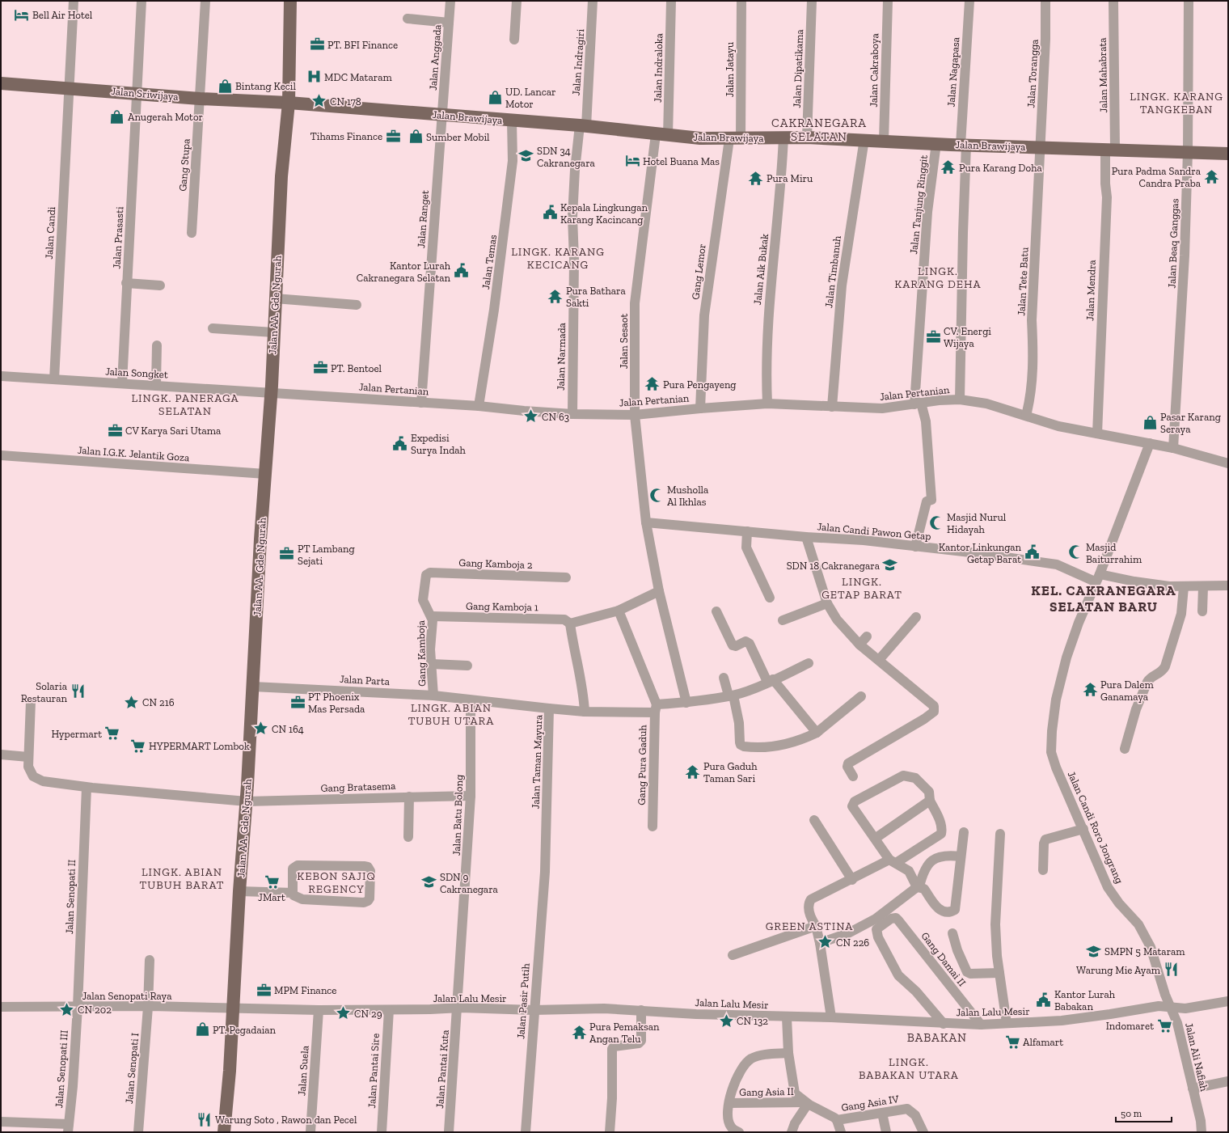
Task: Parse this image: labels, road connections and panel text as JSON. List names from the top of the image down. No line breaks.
{"streets":{"main road":["Jalan Sriwijaya","Jalan Brawijaya","Jalan AA. Gde Ngurah"],"street":["Jalan Anggada","Jalan Indragiri","Jalan Indraloka","Jalan Dipatikama","Jalan Jatayu","Jalan Cakraboya","Jalan Nagapasa","Jalan Torangga","Jalan Mahabrata","Gang Stupa","Jalan Tanjung Ringgit","Jalan Ranget","Jalan Candi","Jalan Prasasti","Jalan Beaq Ganggas","Jalan Temas","Jalan Aik Bukak","Gang Lemor","Jalan Timbanuh","Jalan Tete Batu","Jalan Mendra","Jalan Sesaot","Jalan Narmada","Jalan Songket","Jalan Pertanian","Jalan I.G.K. Jelantik Goza","Jalan Candi Pawon Getap","Gang Kamboja 2","Gang Kamboja 1","Gang Kamboja","Jalan Parta","Jalan Taman Mayura","Gang Pura Gaduh","Gang Bratasema","Jalan Batu Bolong","Jalan Candi Roro Jongrang","Jalan Senopati II","Gang Damai II","Jalan Senopati Raya","Jalan Lalu Mesir","Jalan Pasir Putih","Jalan Ali Nafiah","Jalan Senopati I","Jalan Senopati III","Jalan Pantai Kuta","Jalan Suela","Jalan Pantai Sire","Gang Asia II","Gang Asia IV"]},"crossings":[["Jalan Anggada","Jalan Brawijaya"],["Jalan Anggada","Jalan Ranget"],["Jalan Indragiri","Jalan Brawijaya"],["Jalan Indragiri","Jalan Narmada"],["Jalan Indraloka","Jalan Brawijaya"],["Jalan Indraloka","Jalan Sesaot"],["Jalan Dipatikama","Jalan Brawijaya"],["Jalan Jatayu","Jalan Brawijaya"],["Jalan Jatayu","Gang Lemor"],["Jalan Cakraboya","Jalan Brawijaya"],["Jalan Nagapasa","Jalan Brawijaya"],["Jalan Nagapasa","Jalan Pertanian"],["Jalan Torangga","Jalan Brawijaya"],["Jalan Torangga","Jalan Tete Batu"],["Jalan Mahabrata","Jalan Brawijaya"],["Jalan Mahabrata","Jalan Mendra"],["Jalan Sriwijaya","Jalan Brawijaya"],["Jalan Sriwijaya","Gang Stupa"],["Jalan Sriwijaya","Jalan Candi"],["Jalan Sriwijaya","Jalan Prasasti"],["Jalan Sriwijaya","Jalan AA. Gde Ngurah"],["Jalan Brawijaya","Jalan Tanjung Ringgit"],["Jalan Brawijaya","Jalan Ranget"],["Jalan Brawijaya","Jalan Beaq Ganggas"],["Jalan Brawijaya","Jalan Temas"],["Jalan Brawijaya","Jalan Aik Bukak"],["Jalan Brawijaya","Gang Lemor"],["Jalan Brawijaya","Jalan Timbanuh"],["Jalan Brawijaya","Jalan Tete Batu"],["Jalan Brawijaya","Jalan Mendra"],["Jalan Brawijaya","Jalan AA. Gde Ngurah"],["Jalan Brawijaya","Jalan Sesaot"],["Jalan Brawijaya","Jalan Narmada"],["Jalan Tanjung Ringgit","Jalan Pertanian"],["Jalan Tanjung Ringgit","Jalan Candi Pawon Getap"],["Jalan Ranget","Jalan Pertanian"],["Jalan Candi","Jalan Songket"],["Jalan Prasasti","Jalan Songket"],["Jalan Beaq Ganggas","Jalan Pertanian"],["Jalan Temas","Jalan Pertanian"],["Jalan Aik Bukak","Jalan Pertanian"],["Gang Lemor","Jalan Pertanian"],["Jalan Timbanuh","Jalan Pertanian"],["Jalan Tete Batu","Jalan Pertanian"],["Jalan Mendra","Jalan Pertanian"],["Jalan AA. Gde Ngurah","Jalan Songket"],["Jalan AA. Gde Ngurah","Jalan Pertanian"],["Jalan AA. Gde Ngurah","Jalan I.G.K. Jelantik Goza"],["Jalan AA. Gde Ngurah","Jalan Parta"],["Jalan AA. Gde Ngurah","Gang Bratasema"],["Jalan AA. Gde Ngurah","Jalan Senopati Raya"],["Jalan AA. Gde Ngurah","Jalan Lalu Mesir"],["Jalan Sesaot","Jalan Pertanian"],["Jalan Sesaot","Jalan Candi Pawon Getap"],["Jalan Narmada","Jalan Pertanian"],["Jalan Songket","Jalan Pertanian"],["Jalan Pertanian","Jalan Candi Roro Jongrang"],["Jalan Candi Pawon Getap","Jalan Candi Roro Jongrang"],["Gang Kamboja 2","Gang Kamboja"],["Gang Kamboja 1","Gang Kamboja"],["Gang Kamboja","Jalan Parta"],["Jalan Parta","Jalan Taman Mayura"],["Jalan Parta","Jalan Batu Bolong"],["Jalan Taman Mayura","Jalan Batu Bolong"],["Jalan Taman Mayura","Jalan Pasir Putih"],["Gang Bratasema","Jalan Batu Bolong"],["Gang Bratasema","Jalan Senopati II"],["Jalan Batu Bolong","Jalan Lalu Mesir"],["Jalan Batu Bolong","Jalan Pantai Kuta"],["Jalan Candi Roro Jongrang","Jalan Lalu Mesir"],["Jalan Candi Roro Jongrang","Jalan Ali Nafiah"],["Jalan Senopati II","Jalan Senopati Raya"],["Jalan Senopati II","Jalan Senopati III"],["Gang Damai II","Jalan Lalu Mesir"],["Jalan Senopati Raya","Jalan Lalu Mesir"],["Jalan Senopati Raya","Jalan Senopati I"],["Jalan Senopati Raya","Jalan Senopati III"],["Jalan Lalu Mesir","Jalan Pasir Putih"],["Jalan Lalu Mesir","Jalan Ali Nafiah"],["Jalan Lalu Mesir","Jalan Pantai Kuta"],["Jalan Lalu Mesir","Jalan Suela"],["Jalan Lalu Mesir","Jalan Pantai Sire"]],"districts":["LINGK. KARANG TANGKEBAN","CAKRANEGARA SELATAN","LINGK. KARANG KECICANG","LINGK. KARANG DEHA","LINGK. PANERAGA SELATAN","LINGK. GETAP BARAT","KEL. CAKRANEGARA SELATAN BARU","LINGK. ABIAN TUBUH UTARA","LINGK. ABIAN TUBUH BARAT","KEBON SAJIQ REGENCY","GREEN ASTINA","BABAKAN","LINGK. BABAKAN UTARA"],"places":{"hotel":["Bell Air Hotel","Hotel Buana Mas"],"office":["PT. BFI Finance","Tihams Finance","CV. Energi Wijaya","PT. Bentoel","CV Karya Sari Utama","PT Lambang Sejati","PT Phoenix Mas Persada","MPM Finance"],"hospital":["MDC Mataram"],"shop":["Bintang Kecil","UD. Lancar Motor","Anugerah Motor","Sumber Mobil","Pasar Karang Seraya","PT. Pegadaian"],"place":["CN 178","CN 63","CN 216","CN 164","CN 226","CN 202","CN 29","CN 132"],"school or university":["SDN 34 Cakranegara","SDN 18 Cakranegara","SDN 9 Cakranegara","SMPN 5 Mataram"],"temple":["Pura Karang Doha","Pura Padma Sandra Candra Praba","Pura Miru","Pura Bathara Sakti","Pura Pengayeng","Pura Dalem Ganamaya","Pura Gaduh Taman Sari","Pura Pemaksan Angan Telu"],"public building":["Kepala Lingkungan Karang Kacincang","Kantor Lurah Cakranegara Selatan","Expedisi Surya Indah","Kantor Linkungan Getap Barat","Kantor Lurah Babakan"],"mosque":["Musholla Al Ikhlas","Masjid Nurul Hidayah","Masjid Baiturrahim"],"restaurant":["Solaria Restauran","Warung Mie Ayam","Warung Soto , Rawon dan Pecel"],"supermarket":["Hypermart","HYPERMART Lombok","JMart","Indomaret","Alfamart"]},"scale_bar":"50 m"}
